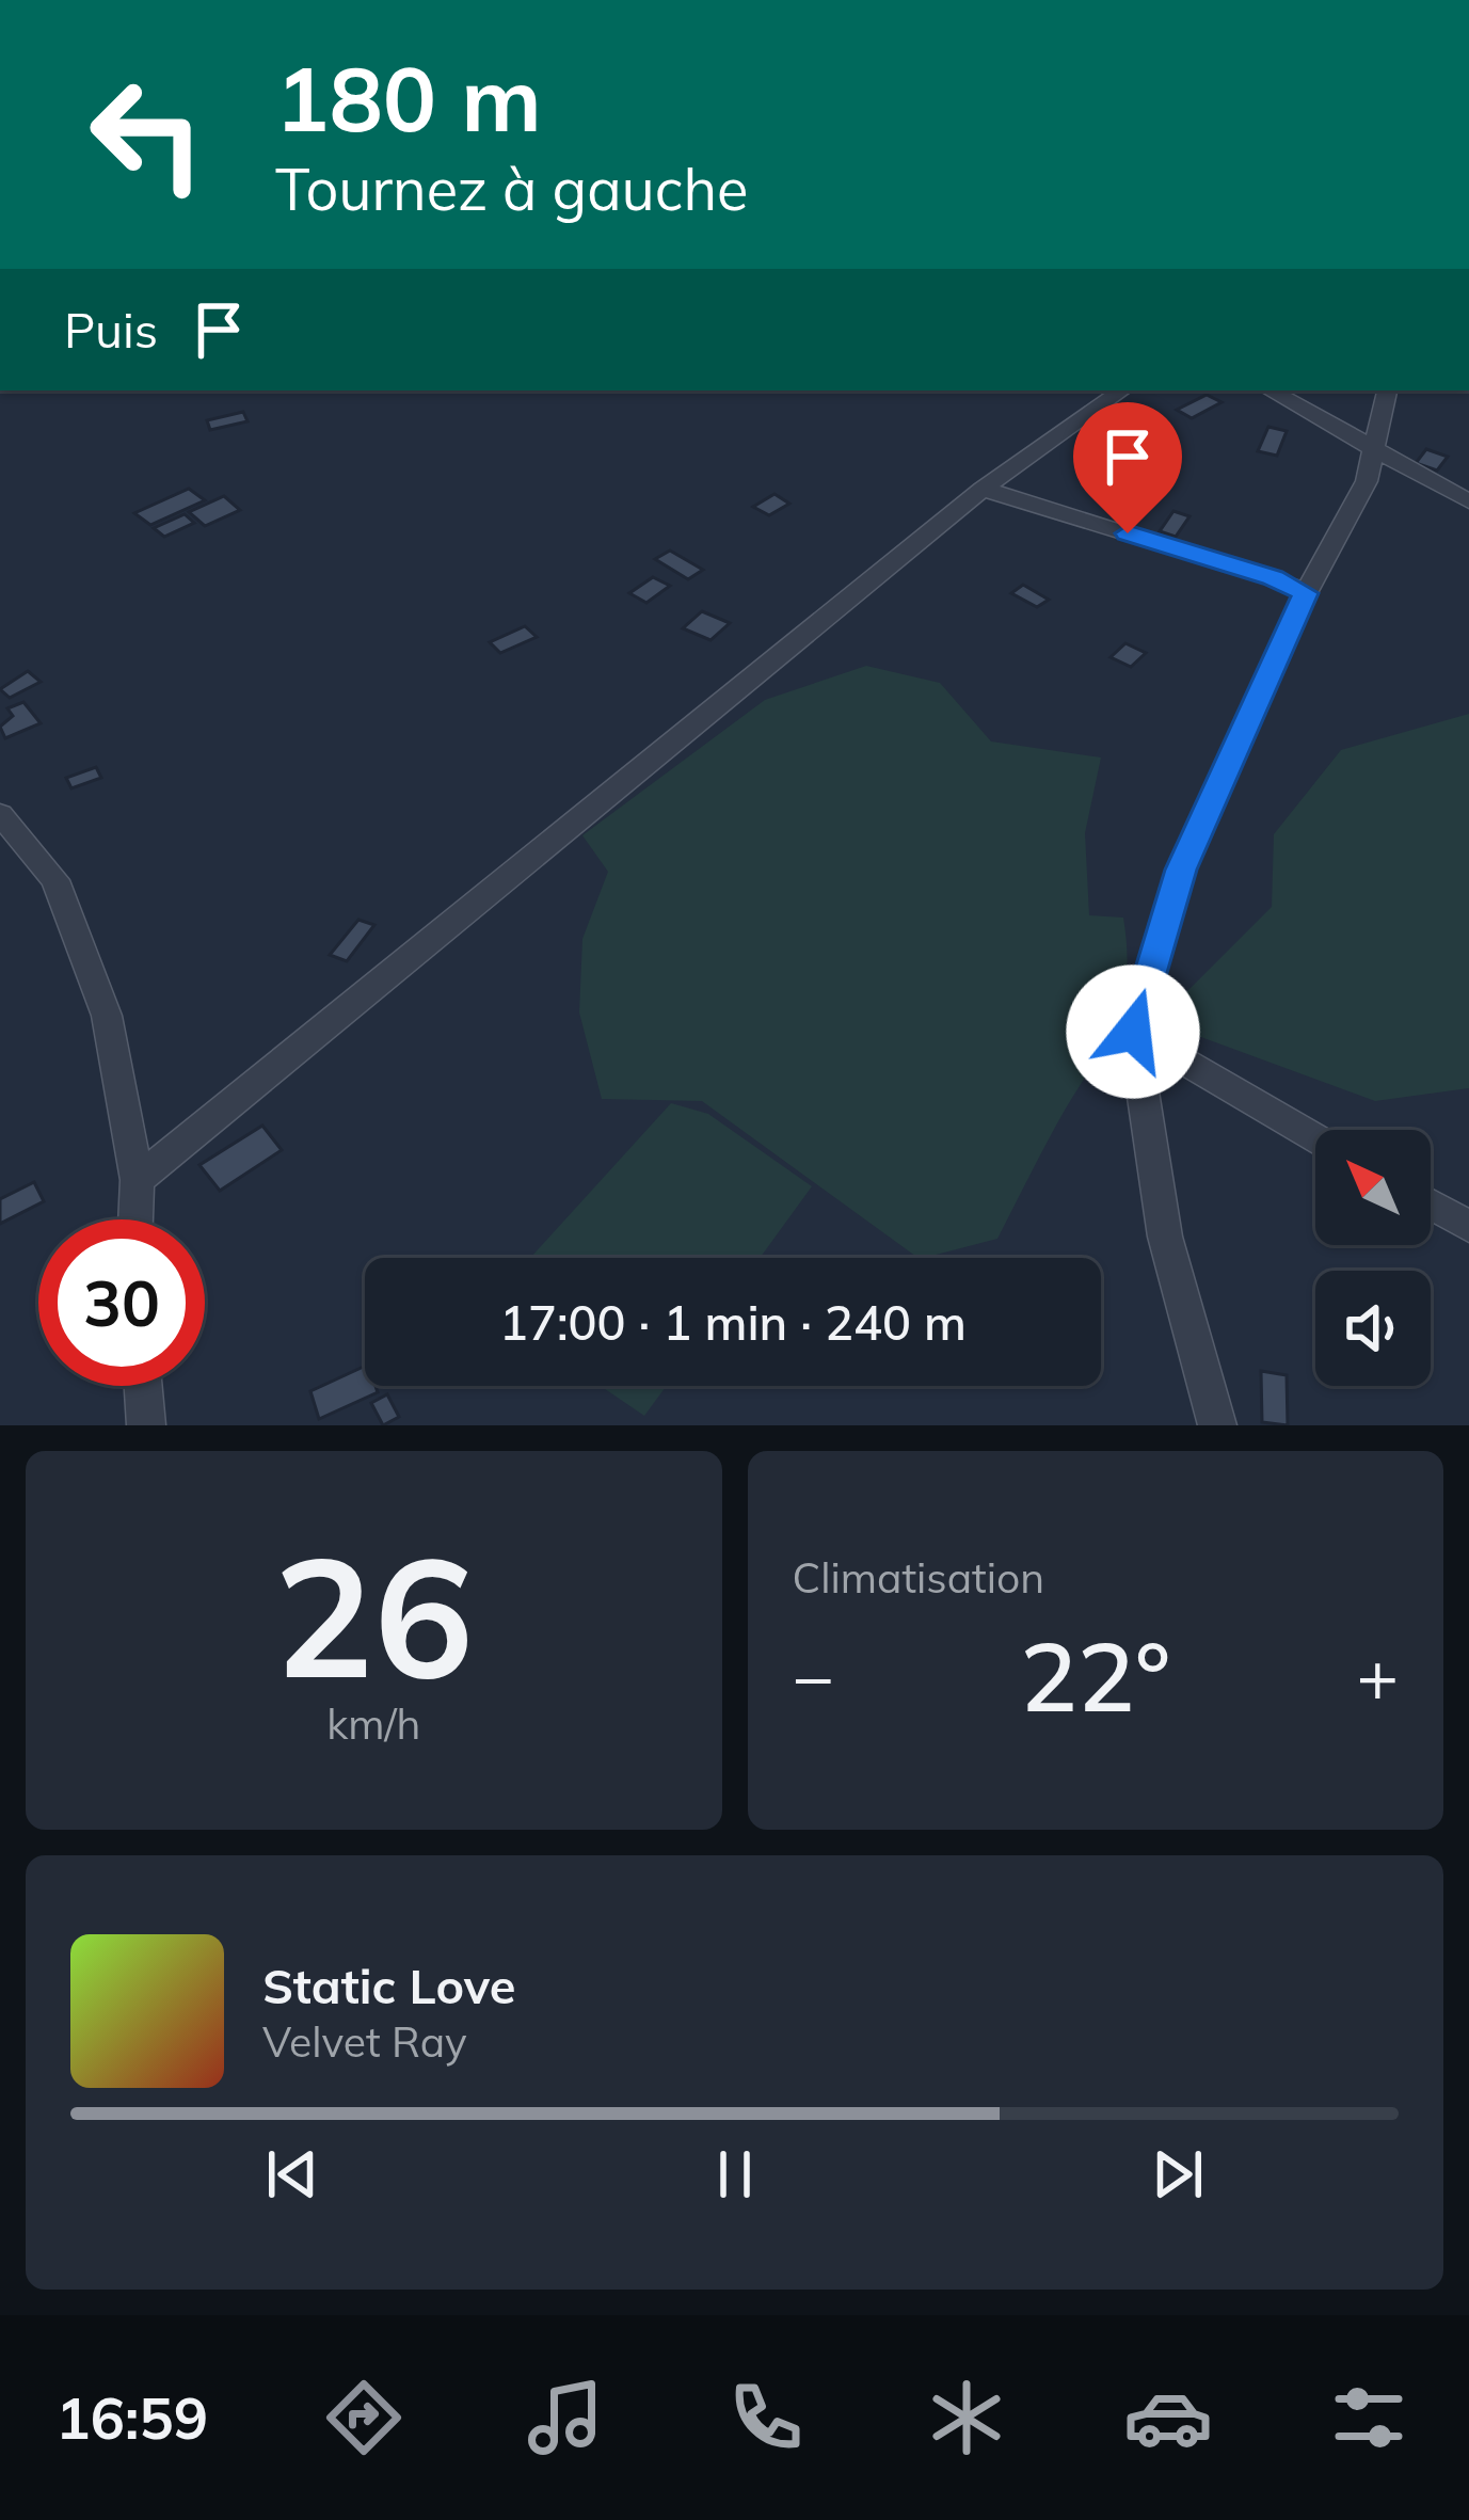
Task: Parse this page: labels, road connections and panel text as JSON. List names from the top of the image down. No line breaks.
{"north":"top left","page":{"turn":["180 m","Tournez à gauche"],"then":"Puis","limit":"30","trip":"17:00 · 1 min · 240 m","tile":[["26","km/h"],"Climatisation"],"heat":["−","22°","+"],"song":["Static Love","Velvet Ray"],"tabs":"16:59"}}
